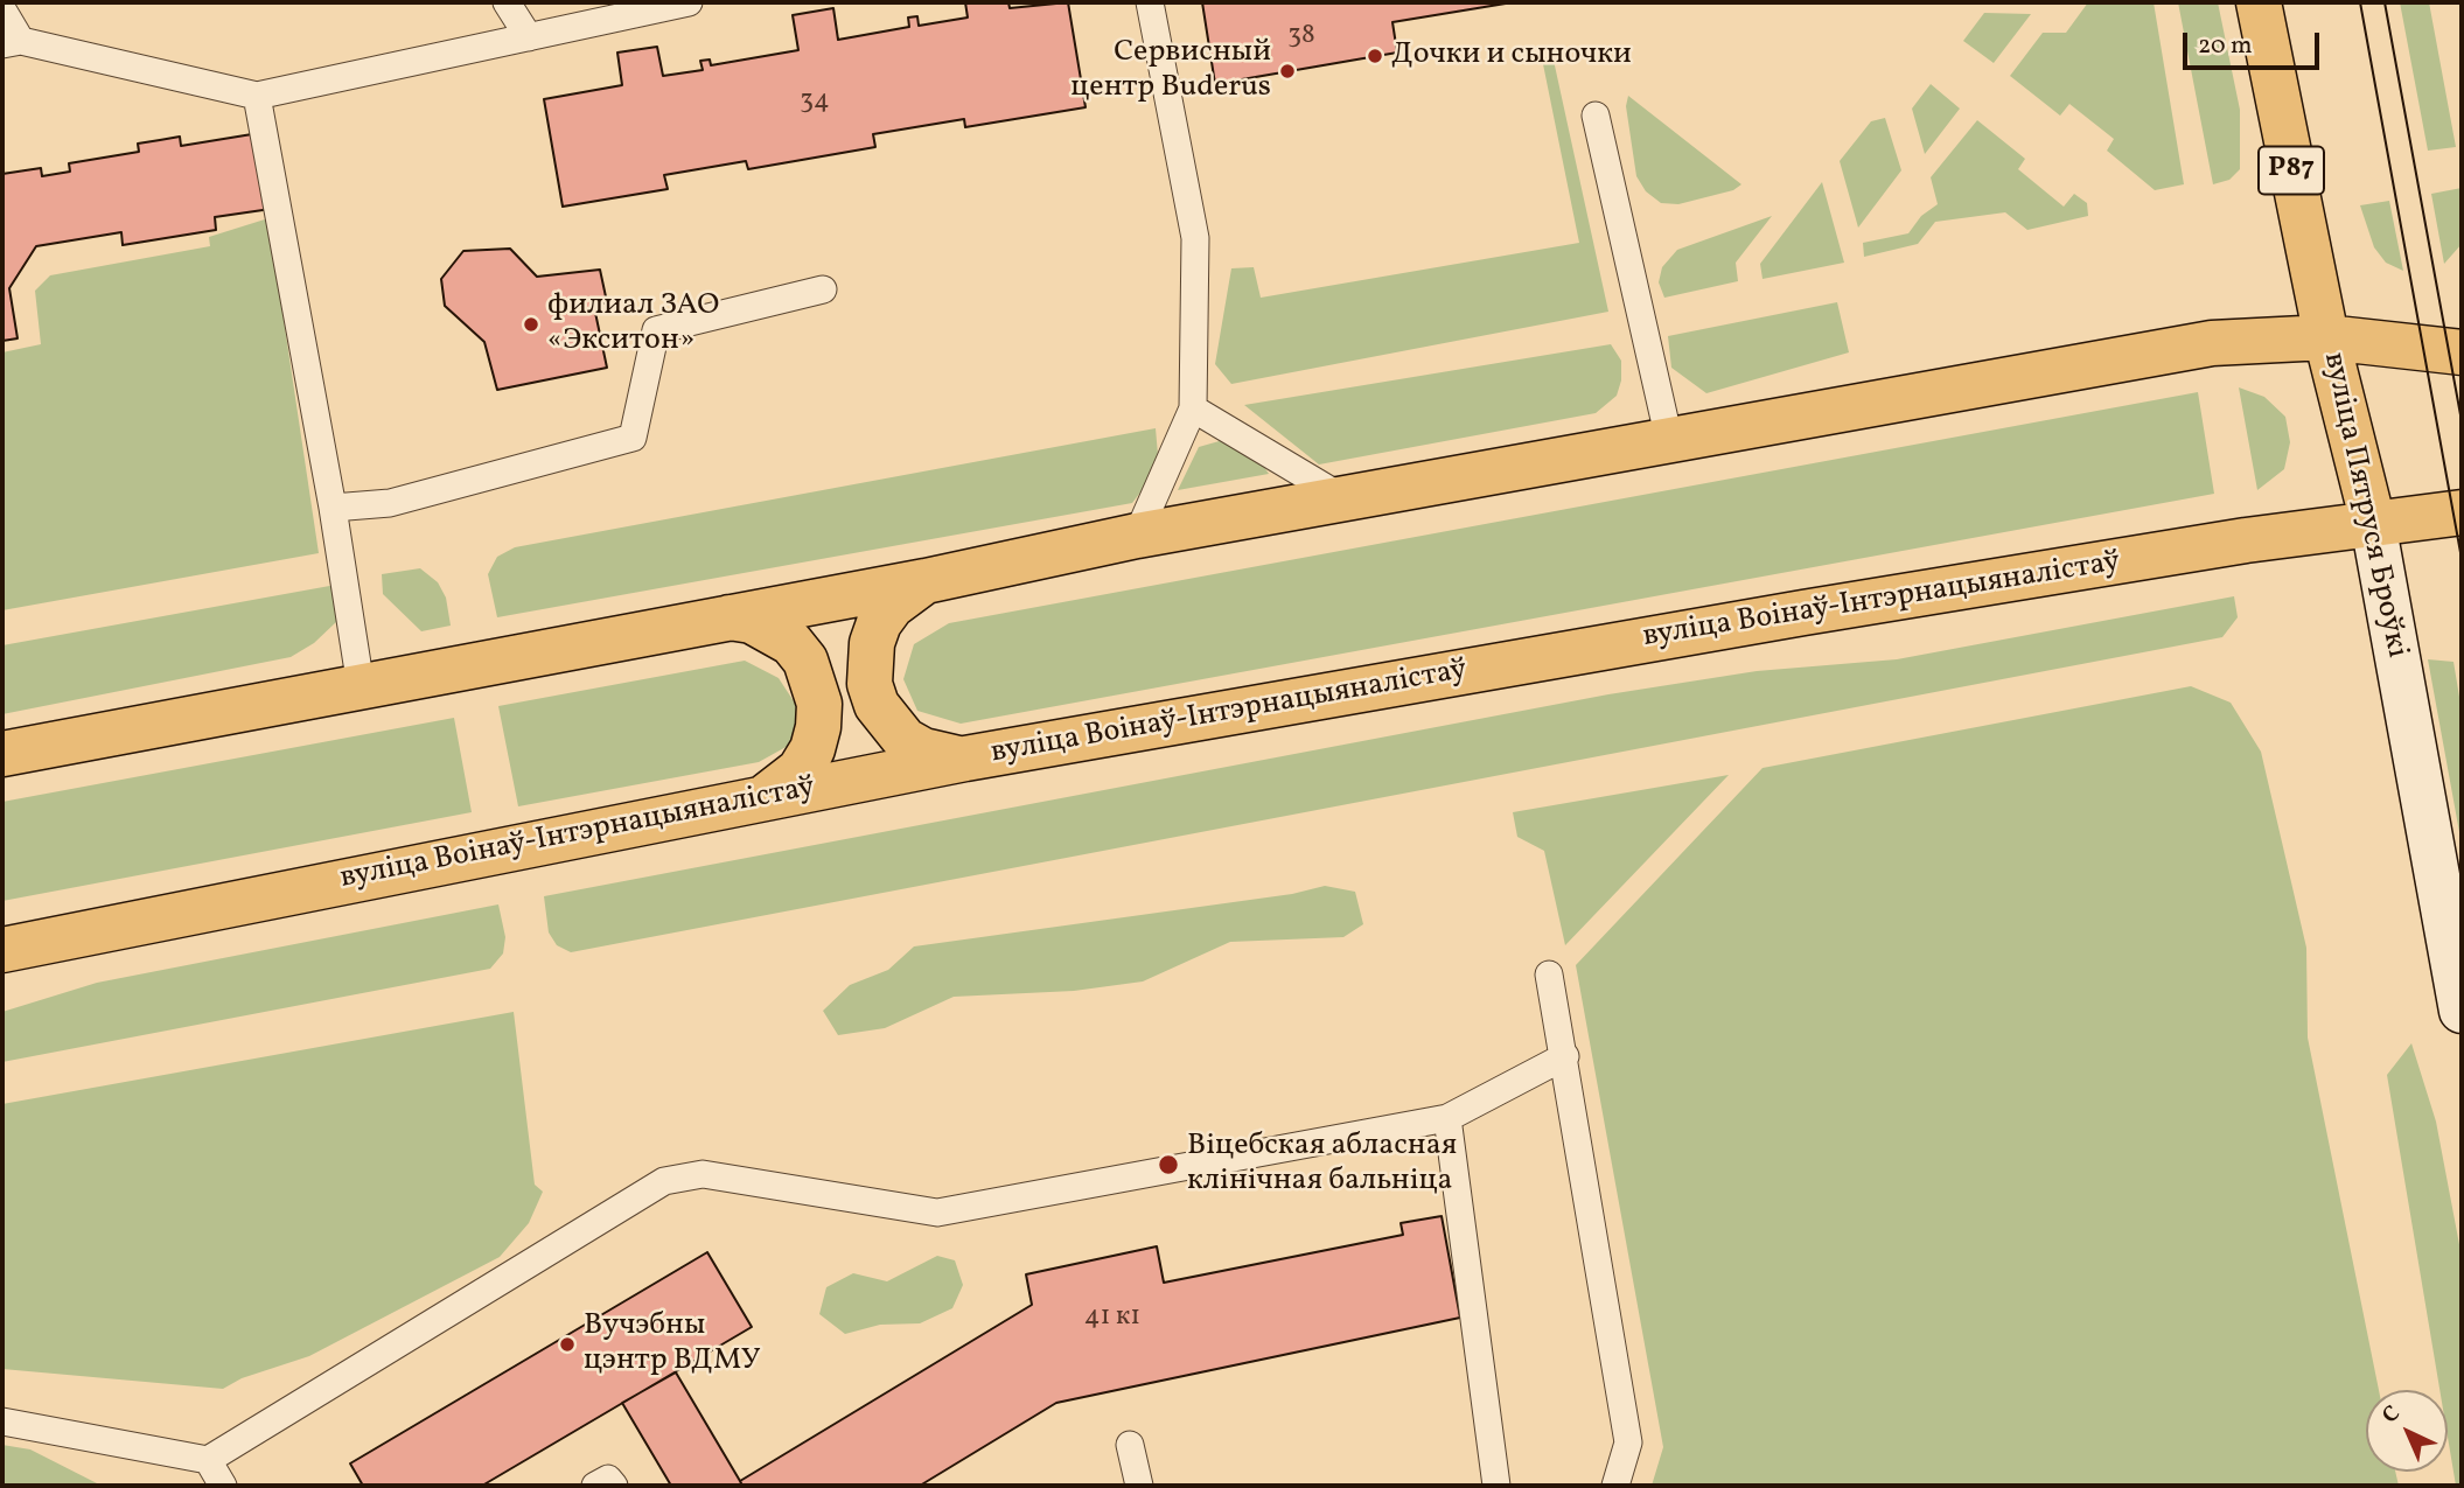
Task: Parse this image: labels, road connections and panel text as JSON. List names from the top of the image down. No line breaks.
{"streets":{"main road":["Р87","вуліца Пятруся Броўкі","вуліца Воінаў-Інтэрнацыяналістаў"]},"crossings":[["вуліца Пятруся Броўкі","вуліца Воінаў-Інтэрнацыяналістаў"]],"places":["Дочки и сыночки","Сервисный центр Buderus","филиал ЗАО «Экситон»","Віцебская абласная клінічная бальніца","Вучэбны цэнтр ВДМУ"],"house_numbers":["38","34","41 к1"],"scale_bar":"20 m","north":"top left"}
